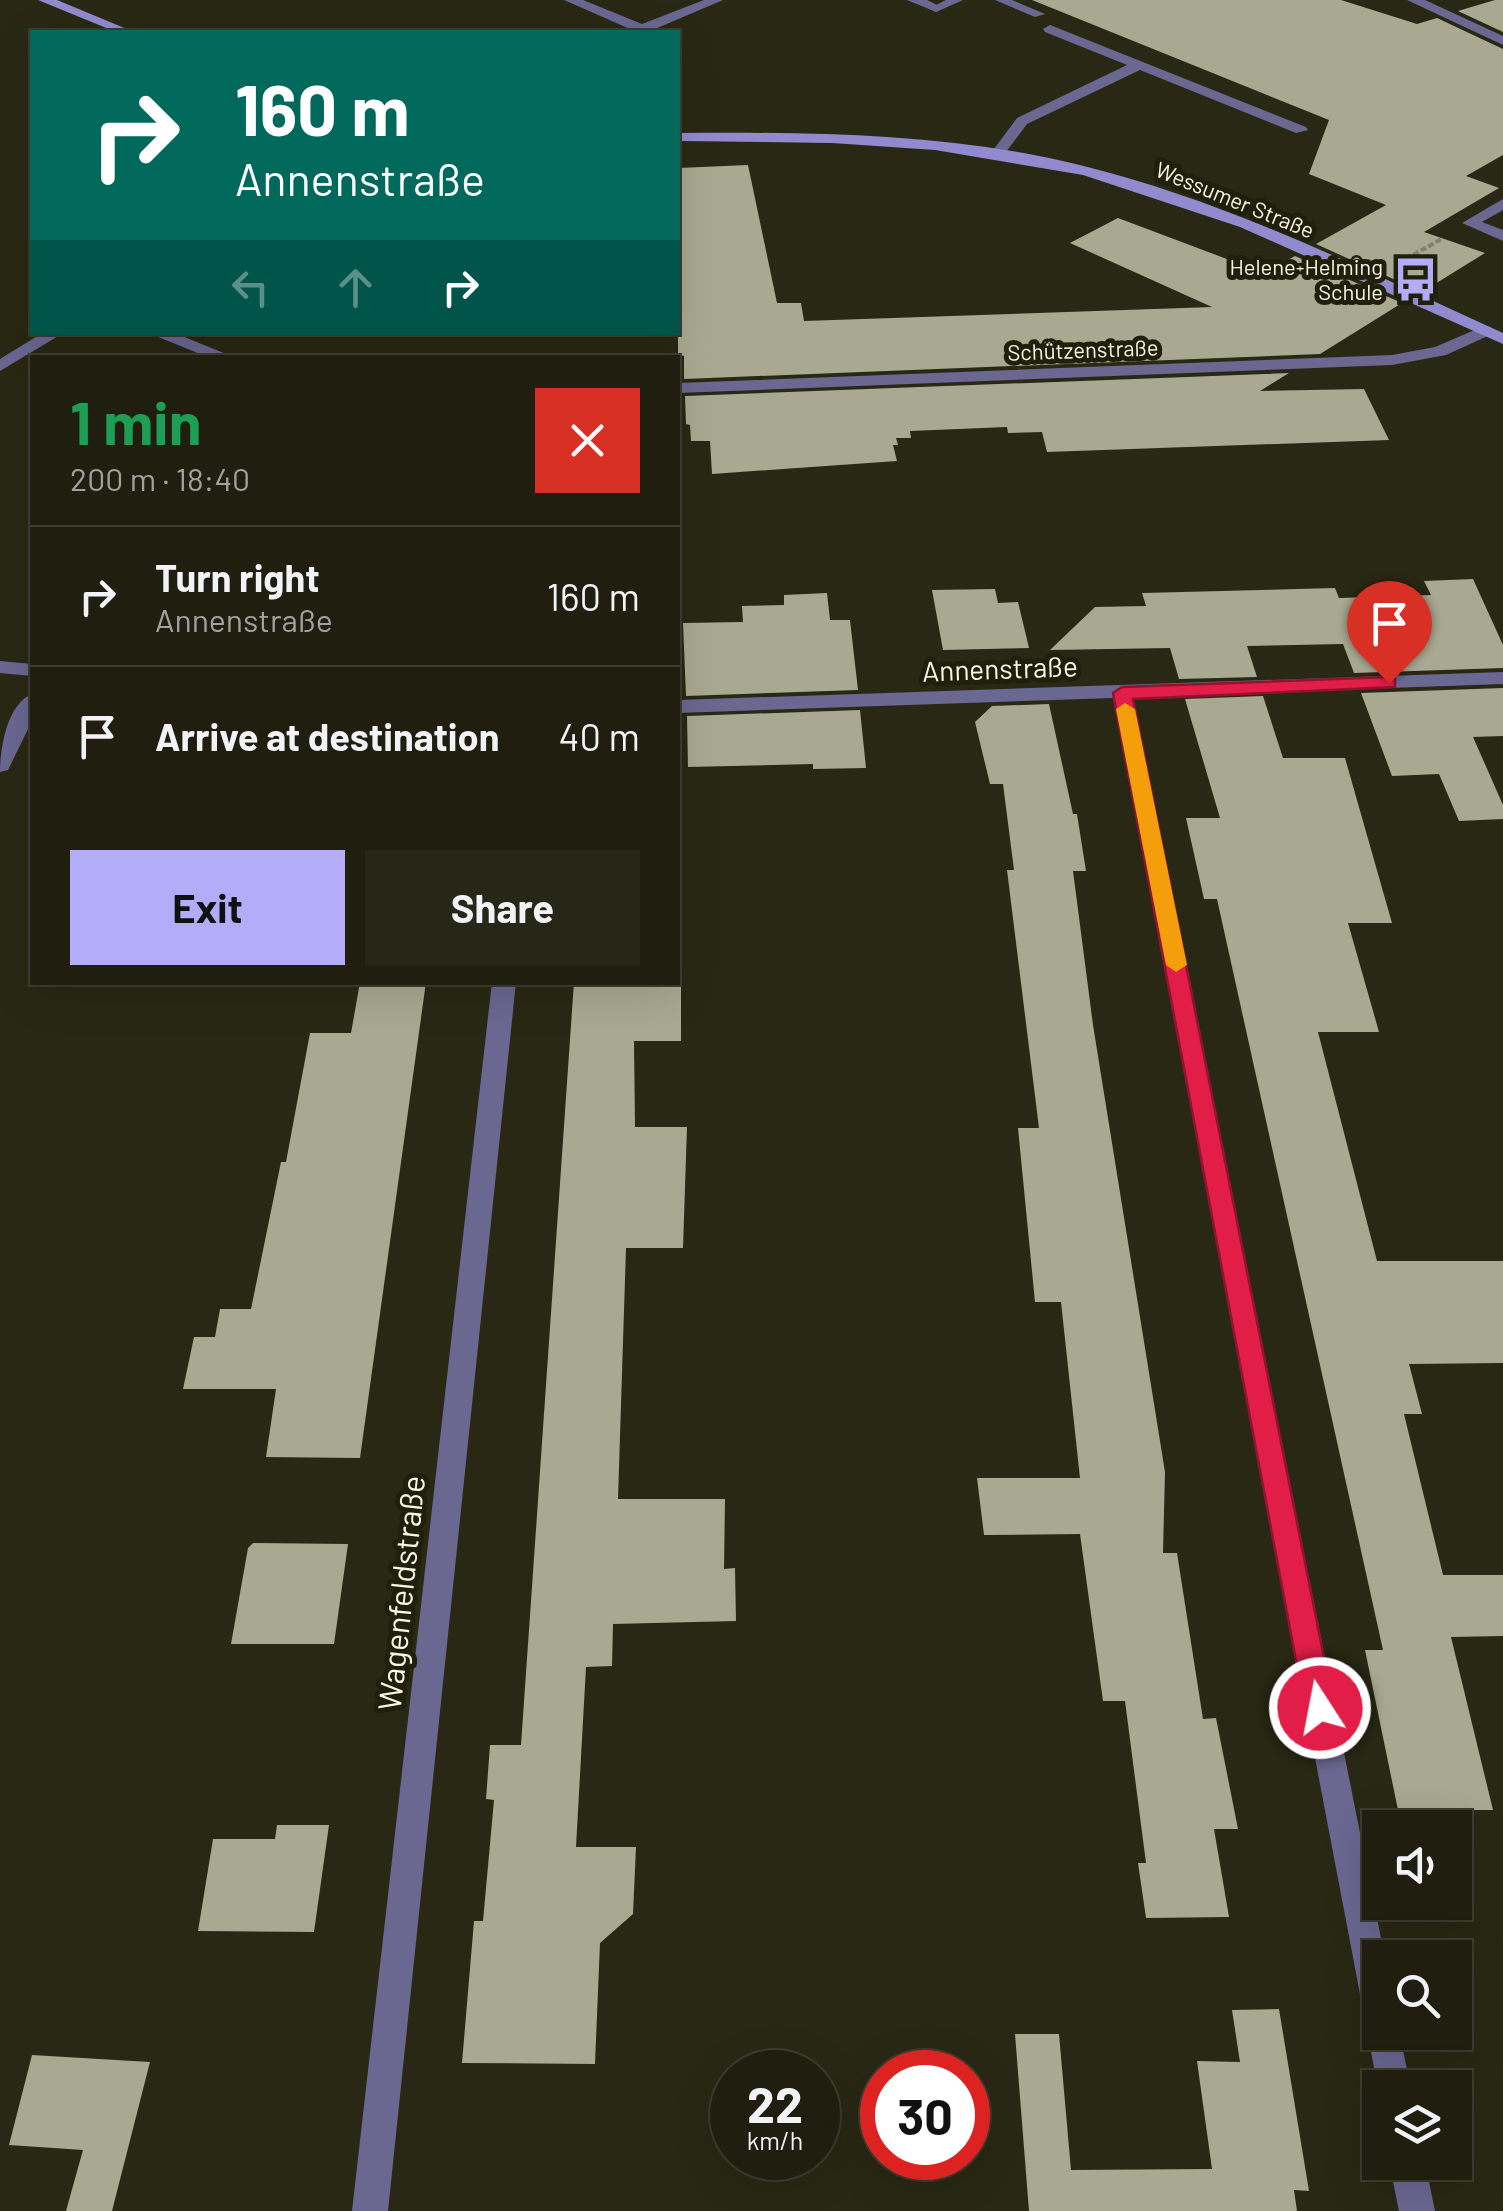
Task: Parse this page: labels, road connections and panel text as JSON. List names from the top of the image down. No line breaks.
{"streets":{"street":["Wessumer Straße","Schützenstraße","Annenstraße","Wagenfeldstraße"]},"crossings":[["Wessumer Straße","Schützenstraße"]],"places":{"bus stop":["Helene-Helming Schule"]},"page":{"turn":["160 m","Annenstraße"],"heading":["1 min","200 m · 18:40"],"list":[{"name":"Turn right","note":"Annenstraße","value":"160 m"},{"name":"Arrive at destination","value":"40 m"}],"buttons":["Exit","Share"],"speed":"22 km/h","limit":"30"}}
